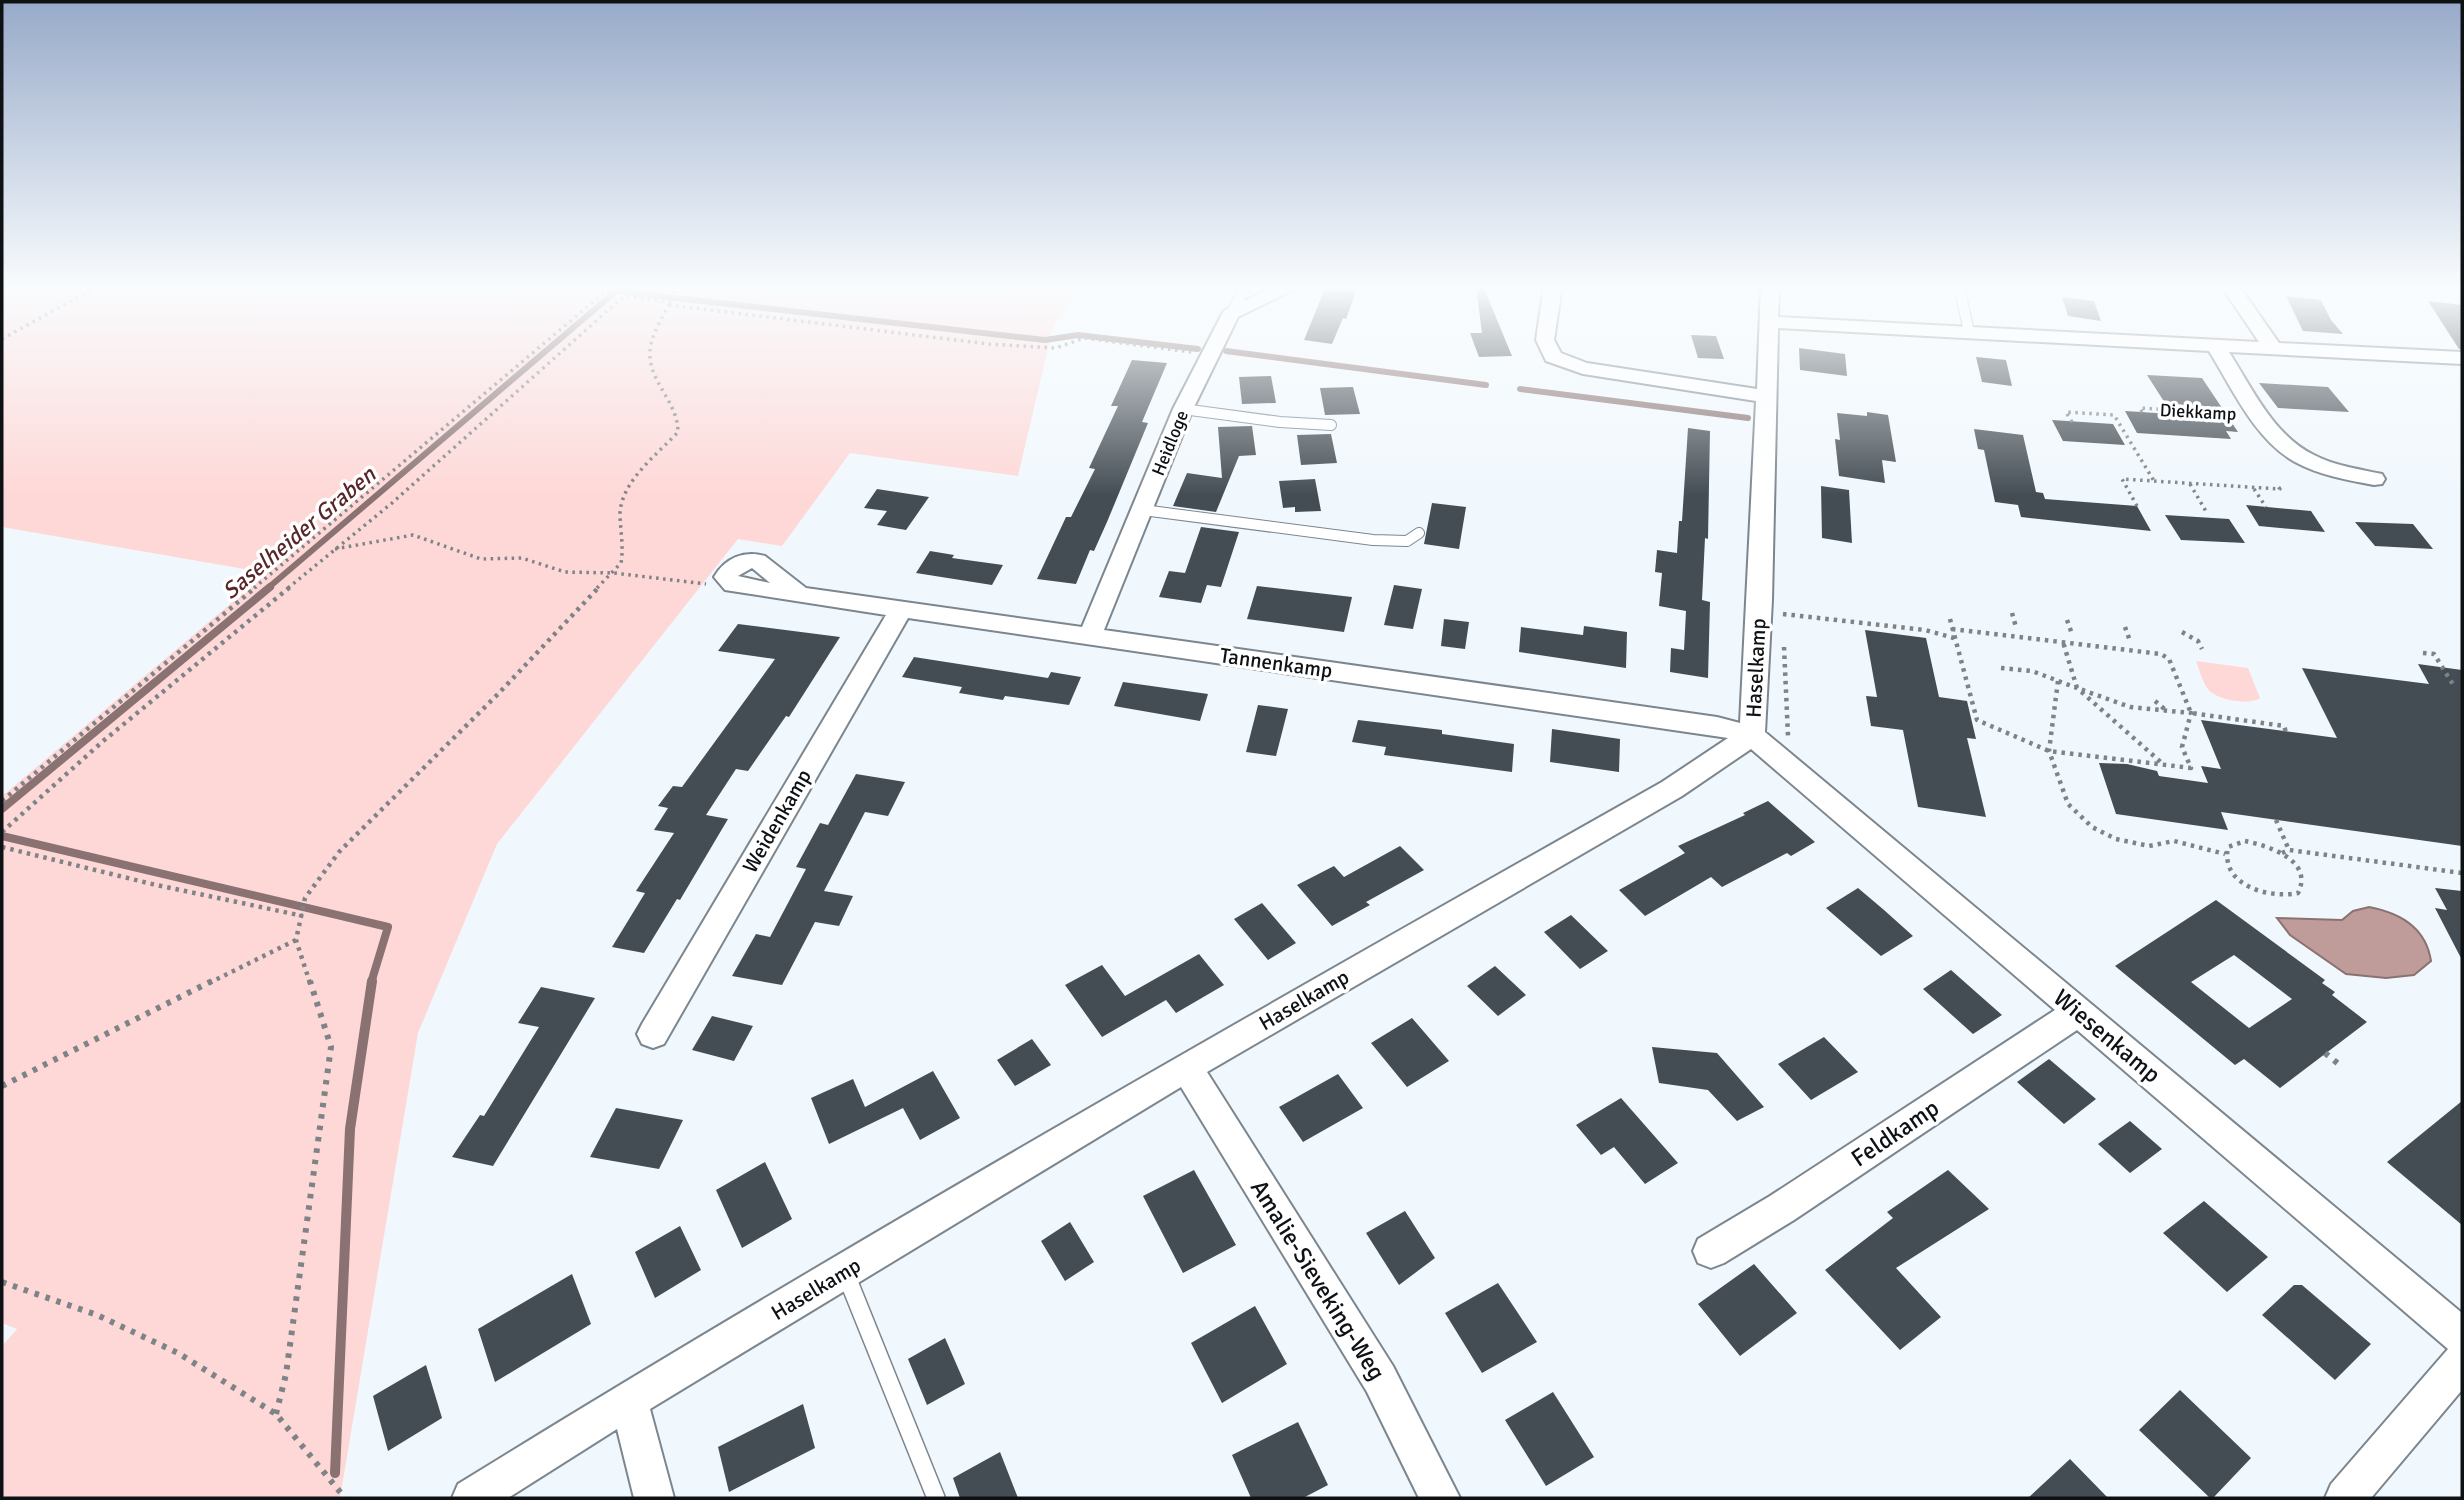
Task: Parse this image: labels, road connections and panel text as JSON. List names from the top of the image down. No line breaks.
{"streets":{"street":["Diekkamp","Heidloge","Tannenkamp","Haselkamp","Weidenkamp","Wiesenkamp","Feldkamp","Amalie-Sieveking-Weg"]},"crossings":[["Heidloge","Tannenkamp"],["Tannenkamp","Haselkamp"],["Tannenkamp","Weidenkamp"],["Tannenkamp","Wiesenkamp"],["Haselkamp","Wiesenkamp"],["Haselkamp","Amalie-Sieveking-Weg"],["Wiesenkamp","Feldkamp"]],"water":["Saselheider Graben"]}
